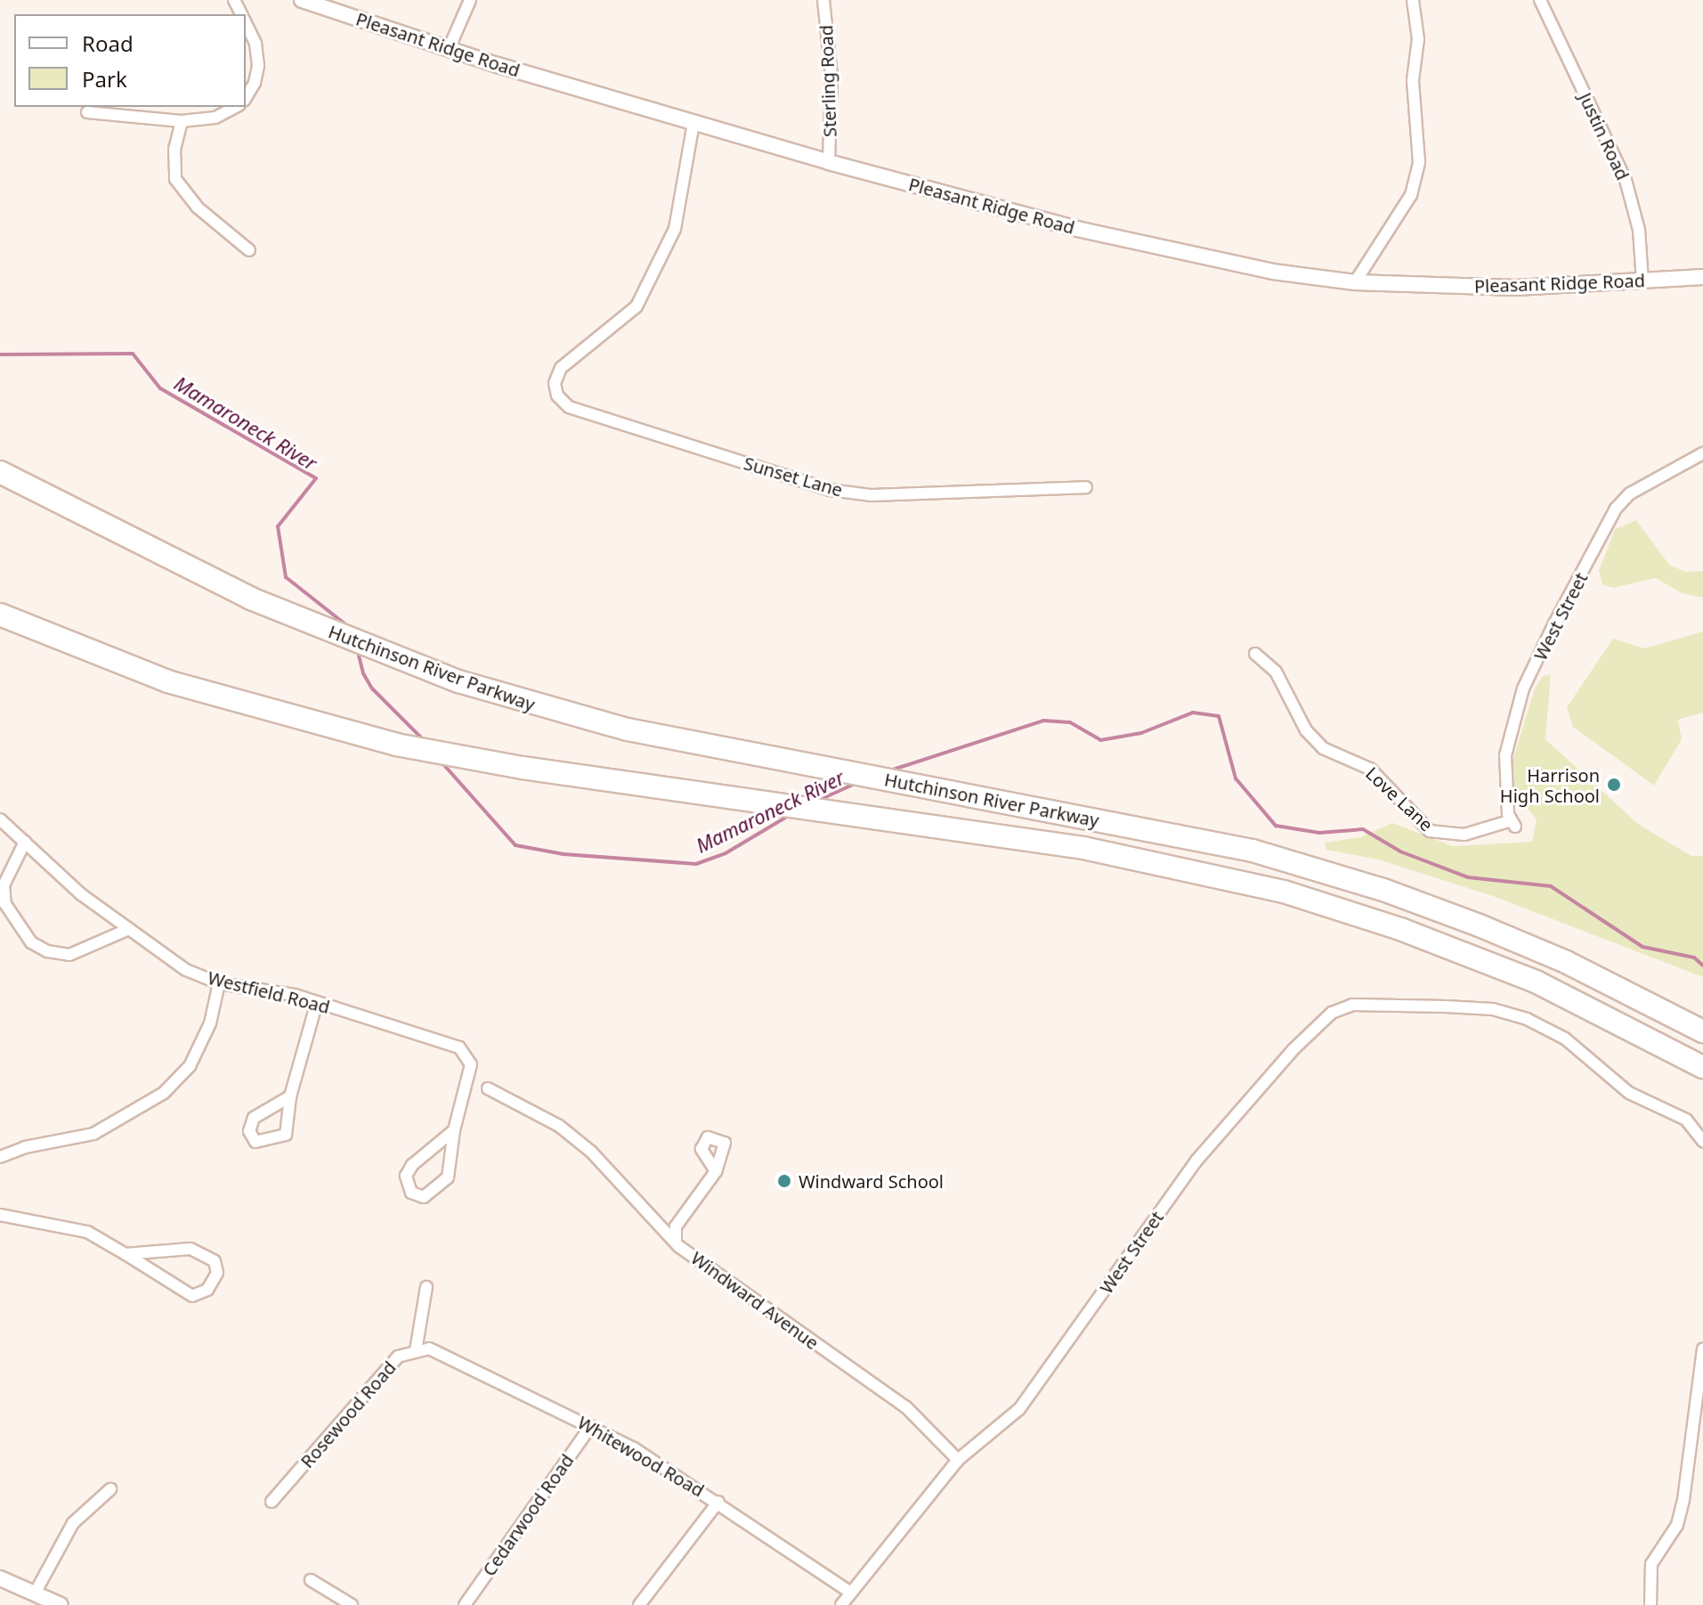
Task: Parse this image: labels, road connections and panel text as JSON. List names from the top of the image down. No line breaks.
{"streets":{"highway":["Hutchinson River Parkway"],"street":["Pleasant Ridge Road","Sterling Road","Justin Road","Sunset Lane","West Street","Love Lane","Westfield Road","Windward Avenue","Rosewood Road","Whitewood Road","Cedarwood Road"]},"crossings":[["Pleasant Ridge Road","Sterling Road"],["Pleasant Ridge Road","Justin Road"],["Pleasant Ridge Road","Sunset Lane"],["West Street","Love Lane"],["West Street","Windward Avenue"],["West Street","Whitewood Road"],["Rosewood Road","Whitewood Road"],["Whitewood Road","Cedarwood Road"]],"water":["Mamaroneck River"],"places":["Harrison High School","Windward School"],"legend":["Road","Park"]}
